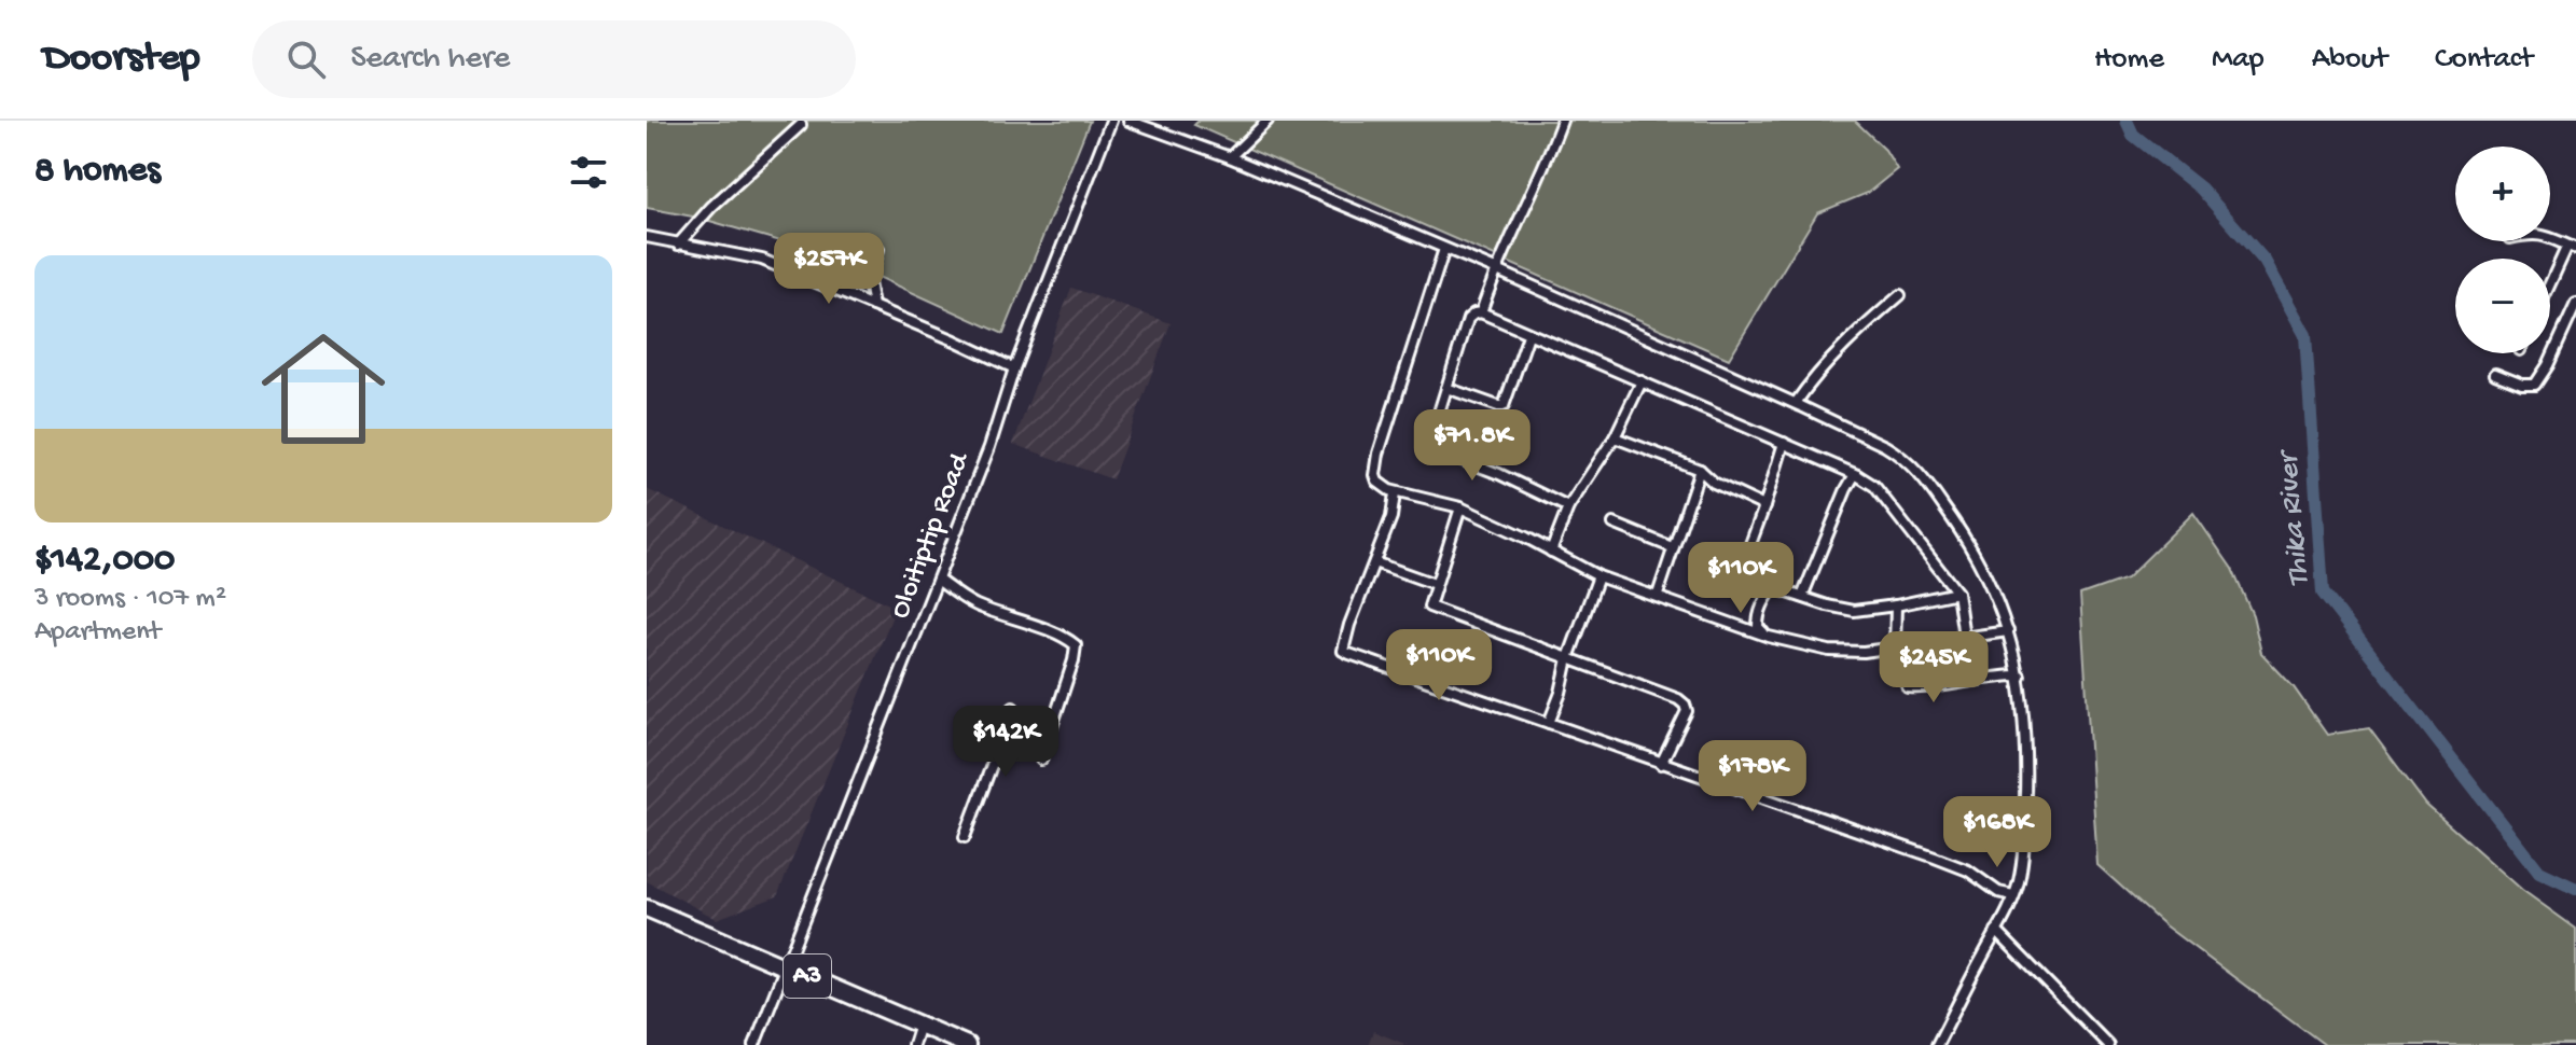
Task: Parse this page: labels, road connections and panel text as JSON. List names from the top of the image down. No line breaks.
{"streets":{"highway":["A3"],"street":["Oloitiptip Road"]},"crossings":[["Oloitiptip Road","A3"]],"water":["Thika River"],"page":{"header":"Doorstep","search":"Search here","nav":["Home","Map","About","Contact"],"heading":"8 homes","map_buttons":["+","−"],"list":[{"name":"$142,000","note":"3 rooms · 107 m² · Apartment"}],"price":["$257K","$71.8K","$110K","$110K","$245K","$142K","$178K","$168K"]}}
